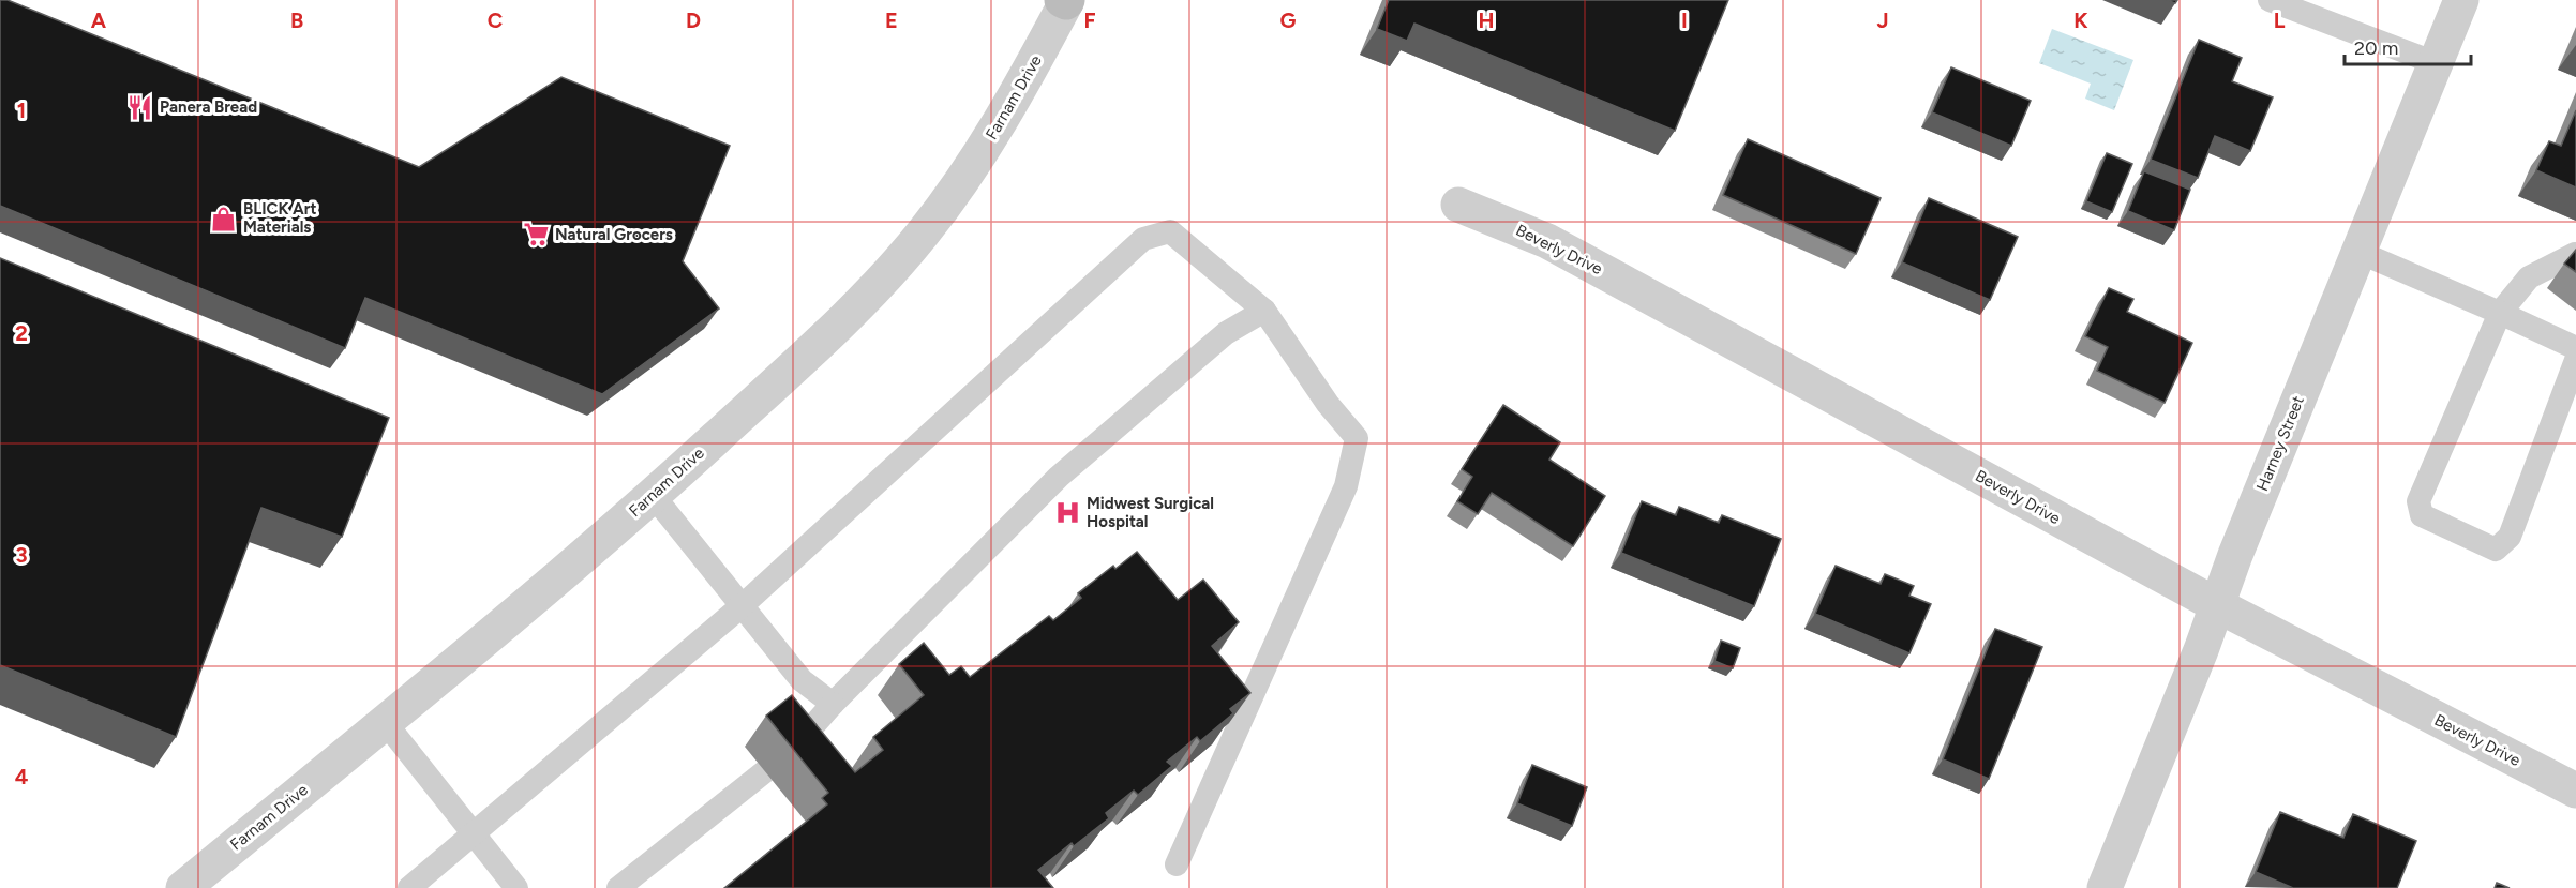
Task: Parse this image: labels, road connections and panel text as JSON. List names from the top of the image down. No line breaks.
{"streets":{"street":["Farnam Drive","Beverly Drive","Harney Street"]},"crossings":[["Beverly Drive","Harney Street"]],"places":{"restaurant":["Panera Bread"],"shop":["BLICK Art Materials"],"supermarket":["Natural Grocers"],"hospital":["Midwest Surgical Hospital"]},"scale_bar":"20 m","grid":{"columns":["A","B","C","D","E","F","G","H","I","J","K","L"],"rows":["1","2","3","4"]}}
